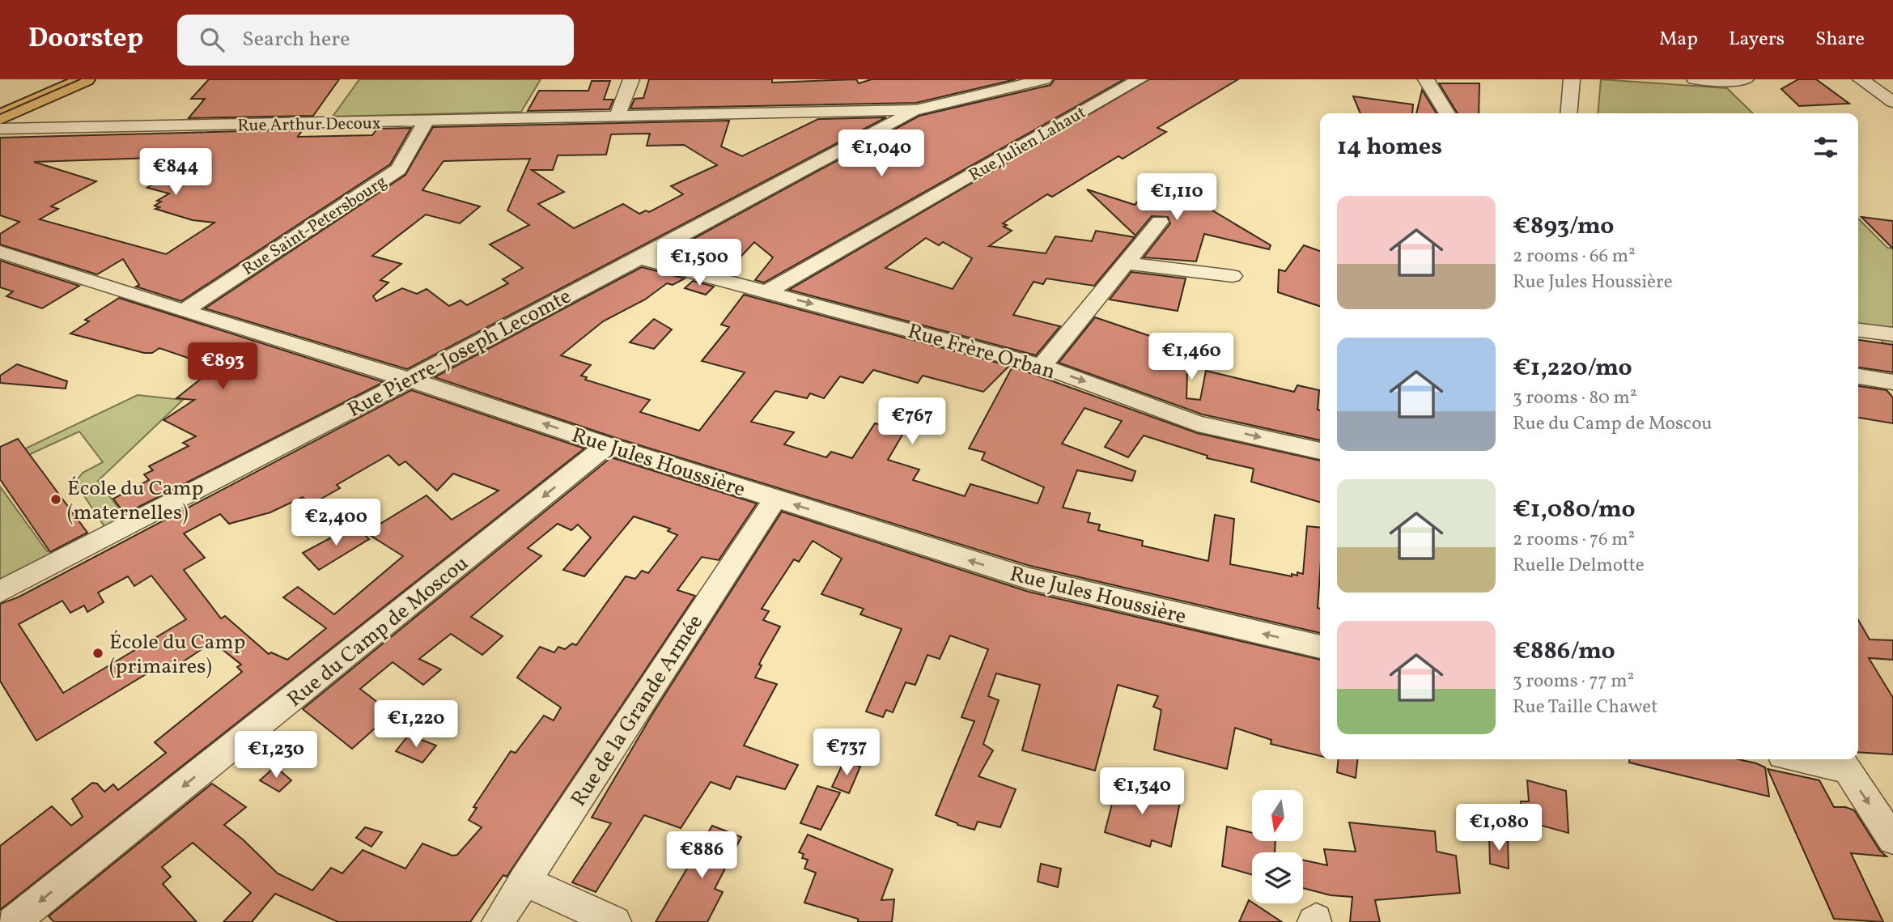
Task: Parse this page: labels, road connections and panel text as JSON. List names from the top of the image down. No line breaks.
{"streets":{"street":["Rue Arthur Decoux","Rue Julien Lahaut","Rue Saint-Petersbourg","Rue Frère Orban","Rue Pierre-Joseph Lecomte","Rue Jules Houssière","Rue du Camp de Moscou","Rue de la Grande Armée"]},"crossings":[["Rue Arthur Decoux","Rue Saint-Petersbourg"],["Rue Arthur Decoux","Rue Pierre-Joseph Lecomte"],["Rue Julien Lahaut","Rue Frère Orban"],["Rue Saint-Petersbourg","Rue Jules Houssière"],["Rue Frère Orban","Rue Pierre-Joseph Lecomte"],["Rue Pierre-Joseph Lecomte","Rue Jules Houssière"],["Rue Jules Houssière","Rue du Camp de Moscou"],["Rue Jules Houssière","Rue de la Grande Armée"]],"one_way":["Rue Frère Orban","Rue Jules Houssière","Rue du Camp de Moscou"],"places":["École du Camp (maternelles)","École du Camp (primaires)"],"north":"bottom","page":{"header":"Doorstep","search":"Search here","nav":["Map","Layers","Share"],"heading":"14 homes","price":["€1,040","€844","€1,110","€1,500","€1,460","€893","€767","€2,400","€1,220","€737","€1,230","€1,340","€1,080","€886"],"list":[{"name":"€893/mo","note":"2 rooms · 66 m² · Rue Jules Houssière"},{"name":"€1,220/mo","note":"3 rooms · 80 m² · Rue du Camp de Moscou"},{"name":"€1,080/mo","note":"2 rooms · 76 m² · Ruelle Delmotte"},{"name":"€886/mo","note":"3 rooms · 77 m² · Rue Taille Chawet"}]}}
